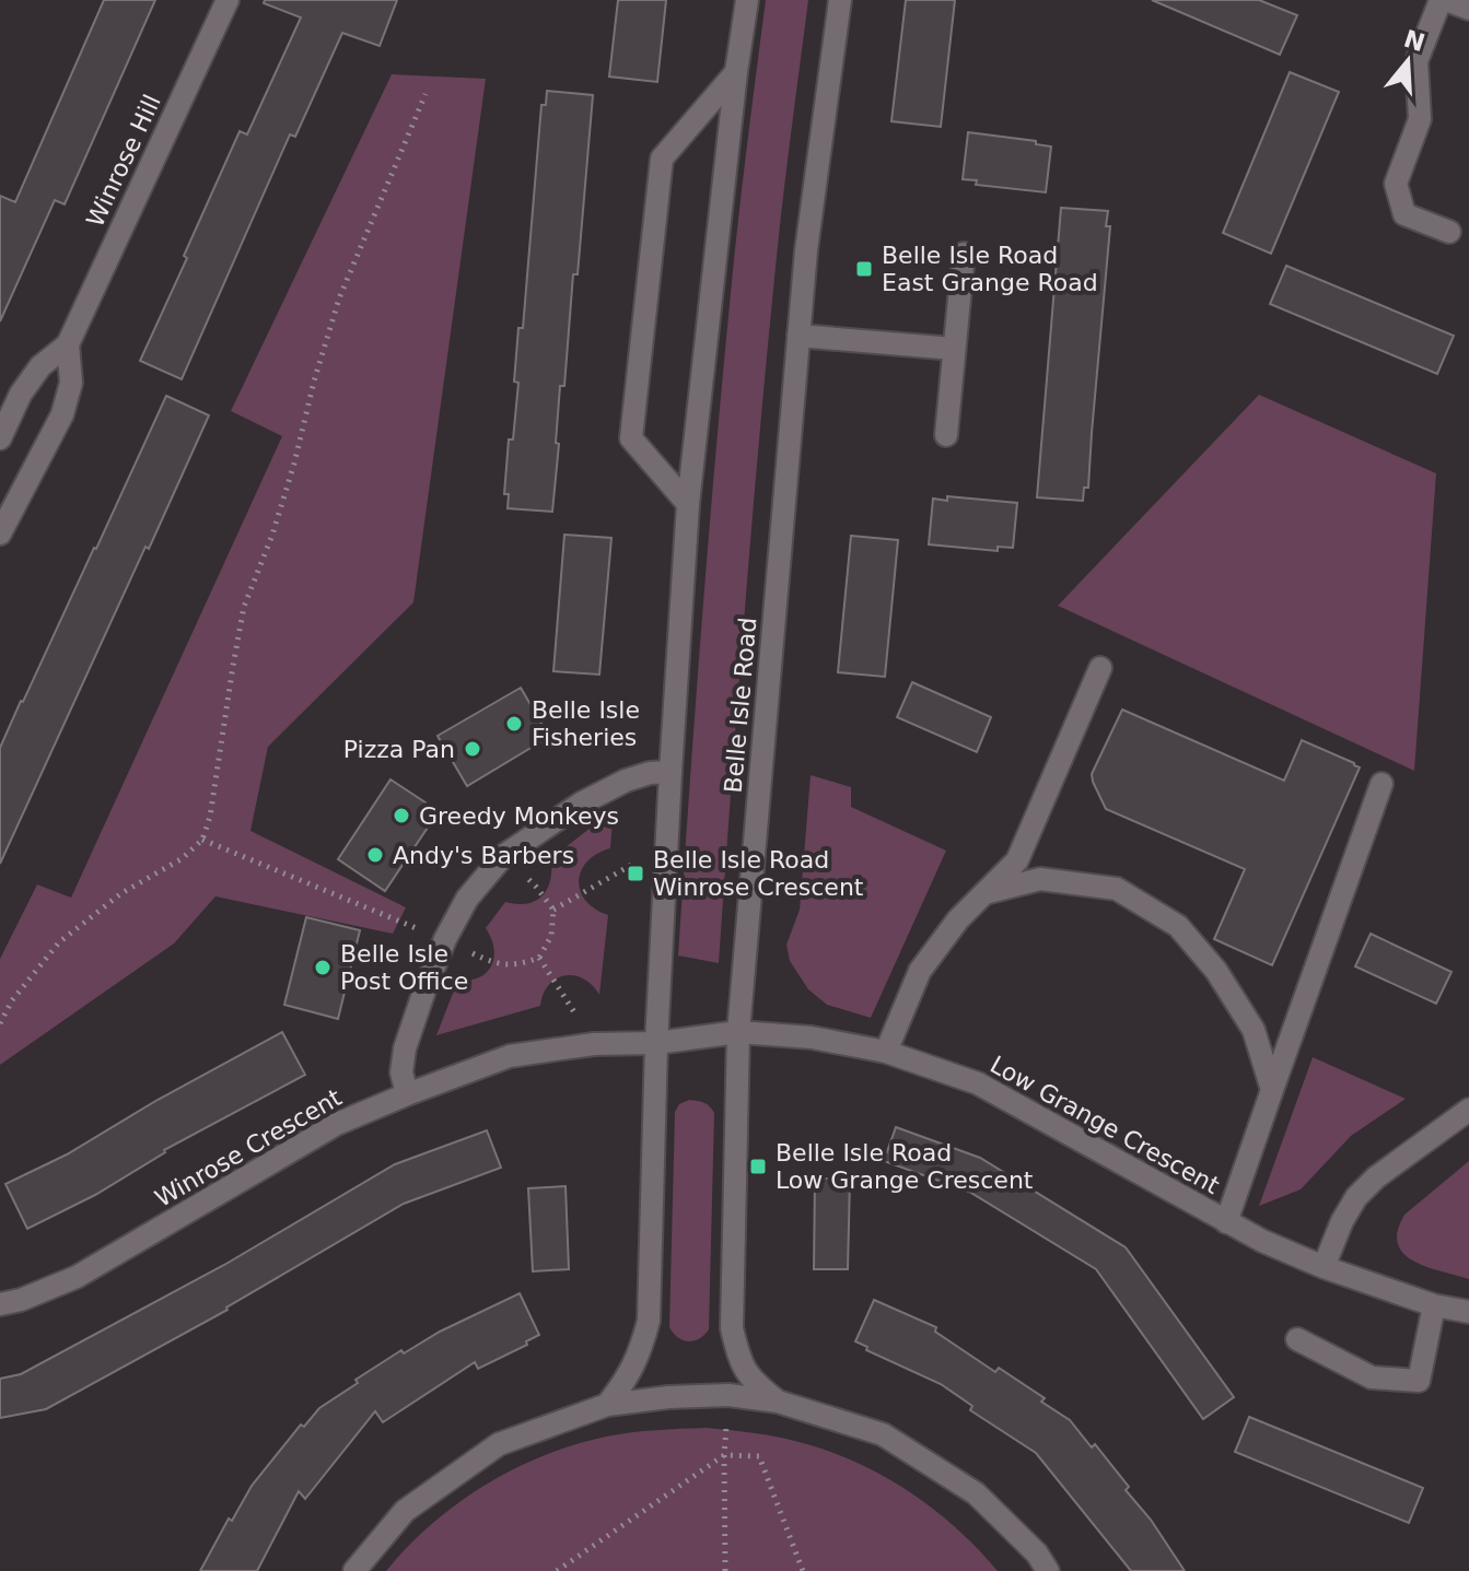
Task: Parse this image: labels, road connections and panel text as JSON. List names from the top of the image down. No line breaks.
{"streets":{"street":["Winrose Hill","Belle Isle Road","Low Grange Crescent","Winrose Crescent"]},"crossings":[["Belle Isle Road","Low Grange Crescent"],["Belle Isle Road","Winrose Crescent"],["Low Grange Crescent","Winrose Crescent"]],"places":{"transit":["Belle Isle Road East Grange Road","Belle Isle Road Winrose Crescent","Belle Isle Road Low Grange Crescent"],"other":["Belle Isle Fisheries","Pizza Pan","Greedy Monkeys","Andy's Barbers","Belle Isle Post Office"]},"north":"top"}
